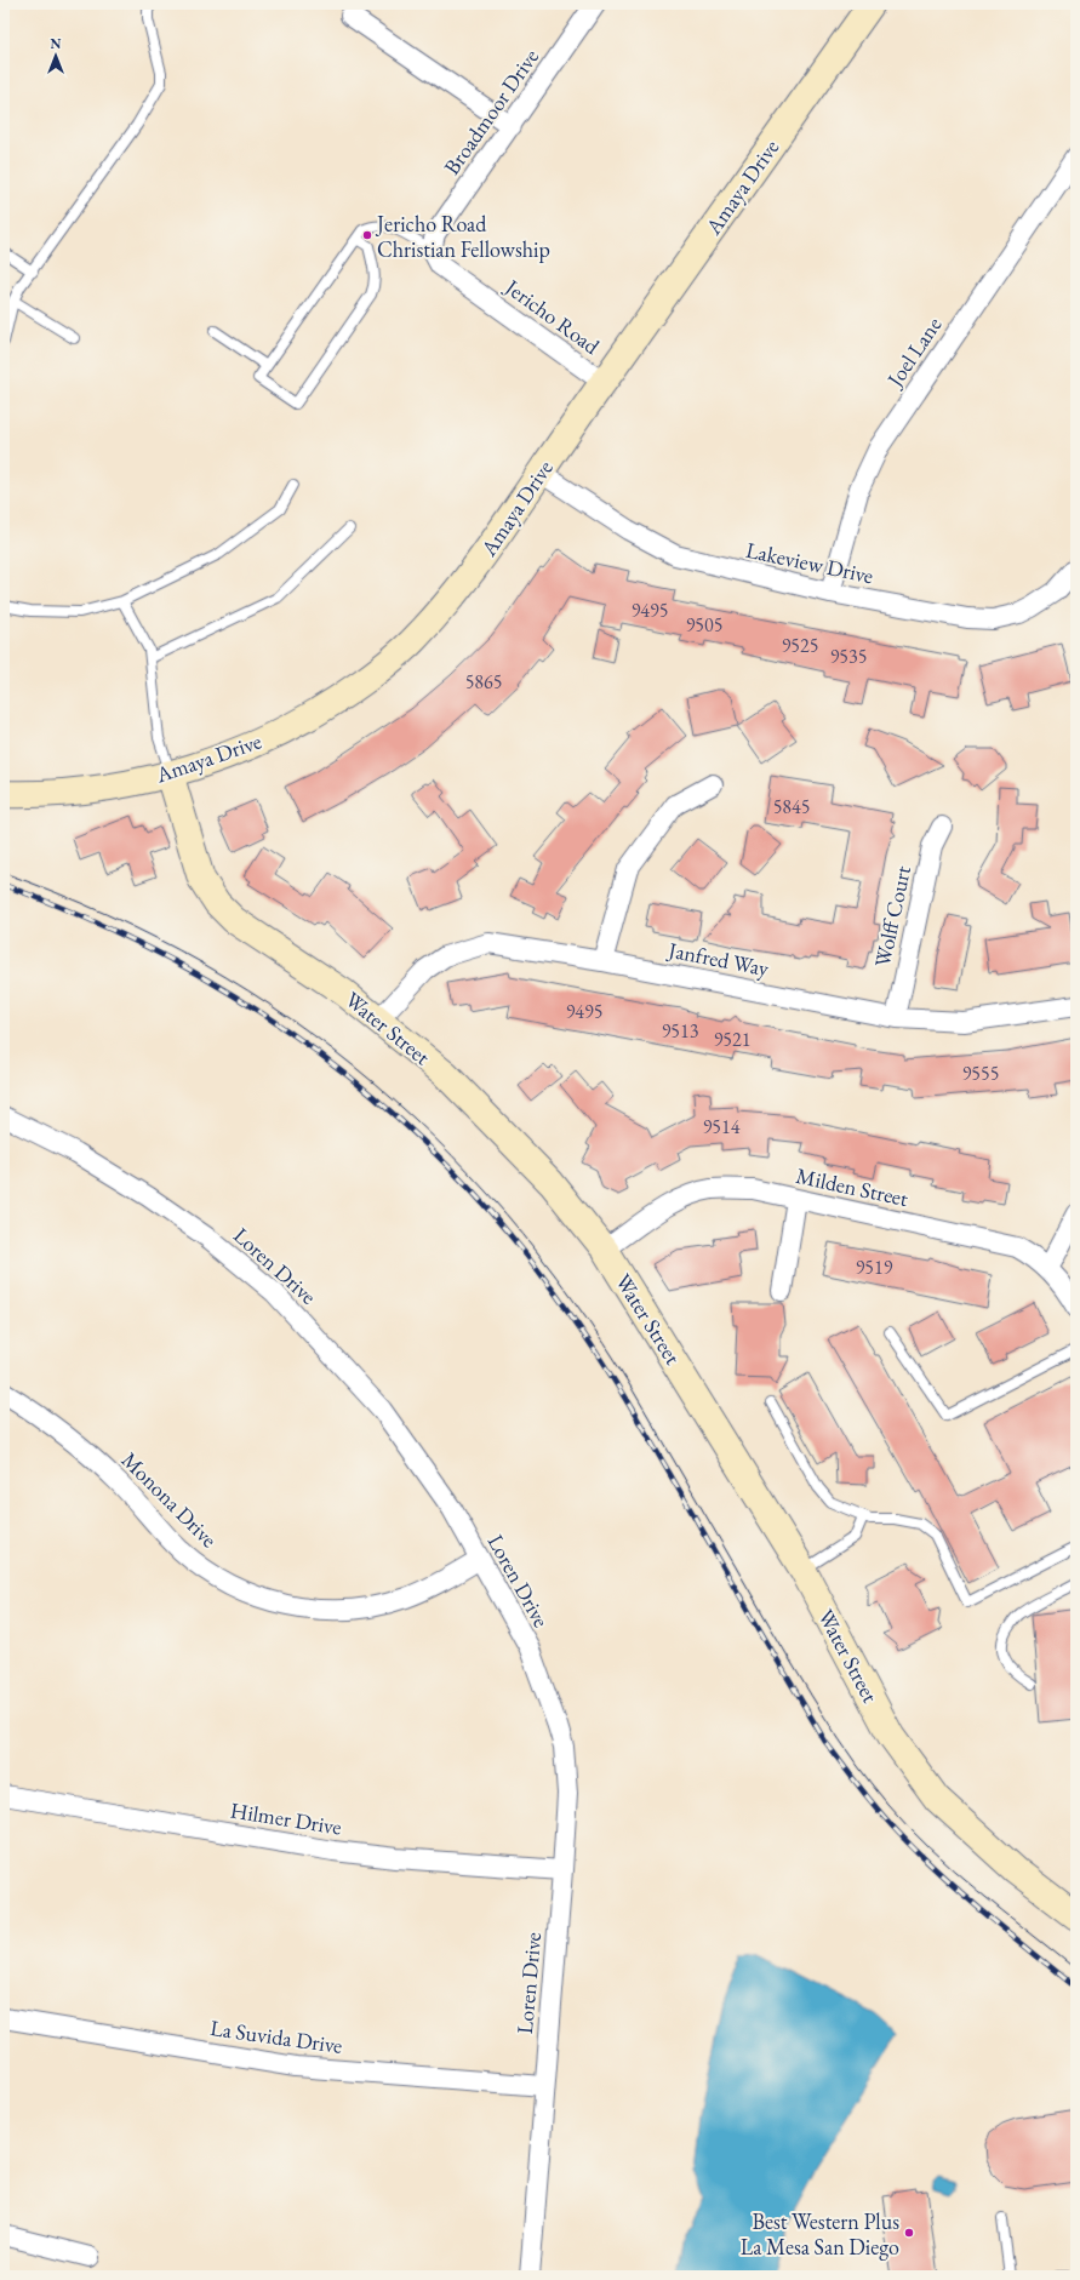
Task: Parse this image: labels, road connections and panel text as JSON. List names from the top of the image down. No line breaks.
{"streets":{"street":["Broadmoor Drive","Amaya Drive","Jericho Road","Joel Lane","Lakeview Drive","Wolff Court","Janfred Way","Water Street","Milden Street","Loren Drive","Monona Drive","Hilmer Drive","La Suvida Drive"]},"crossings":[["Broadmoor Drive","Jericho Road"],["Amaya Drive","Jericho Road"],["Amaya Drive","Lakeview Drive"],["Amaya Drive","Water Street"],["Joel Lane","Lakeview Drive"],["Wolff Court","Janfred Way"],["Janfred Way","Water Street"],["Water Street","Milden Street"],["Loren Drive","Monona Drive"],["Loren Drive","Hilmer Drive"],["Loren Drive","La Suvida Drive"]],"places":["Jericho Road Christian Fellowship","Best Western Plus La Mesa San Diego"],"house_numbers":["9495","9505","9525","9535","5865","5845","9495","9513","9521","9555","9514","9519"],"north":"top"}
